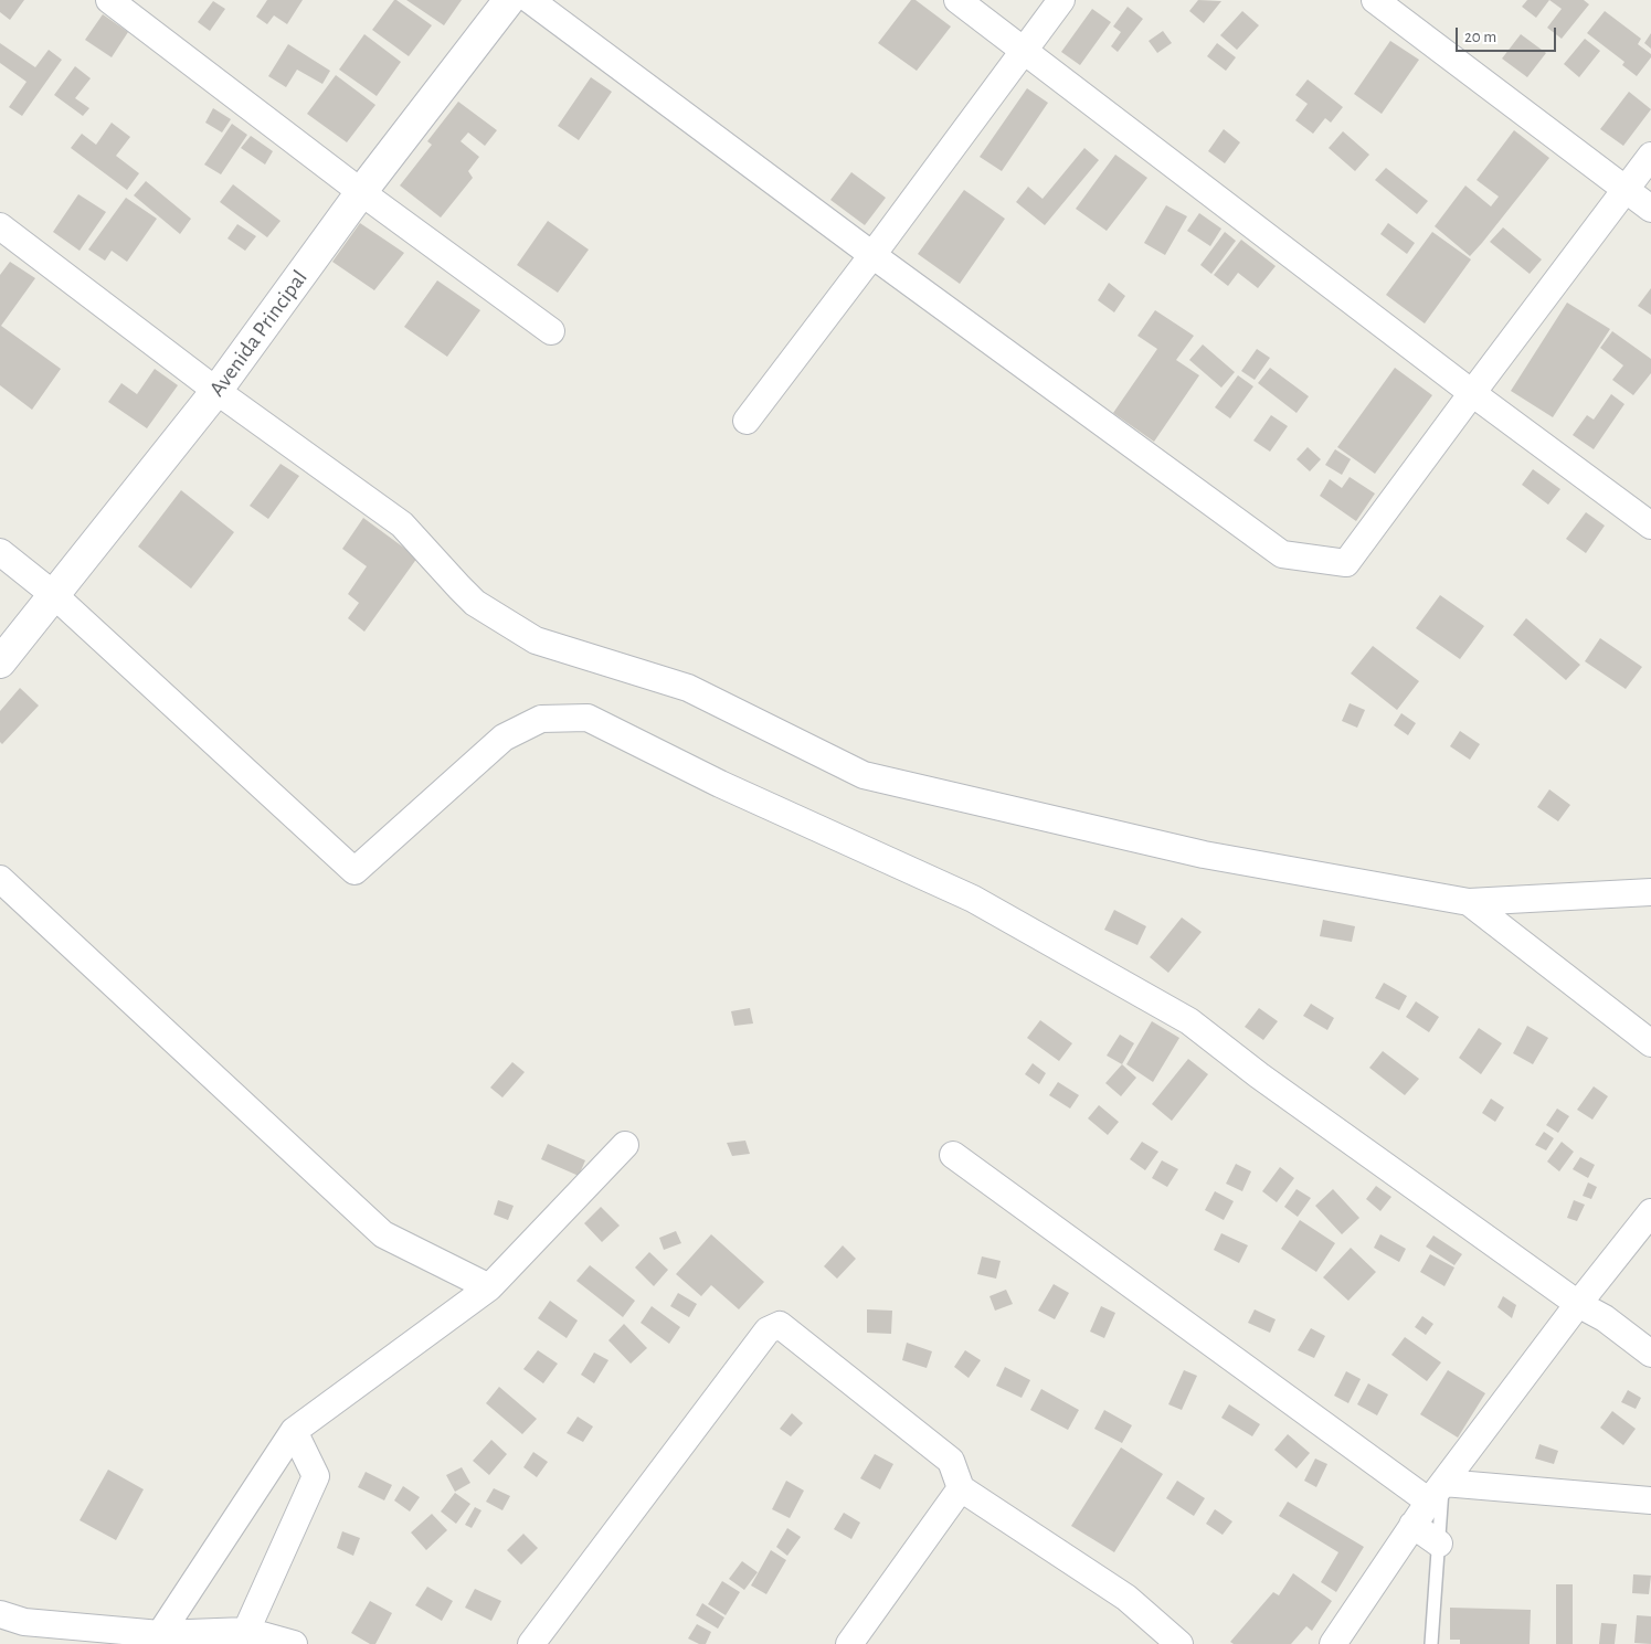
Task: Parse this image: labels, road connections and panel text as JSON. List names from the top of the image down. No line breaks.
{"streets":{"street":["Avenida Principal"]},"scale_bar":"20 m"}
